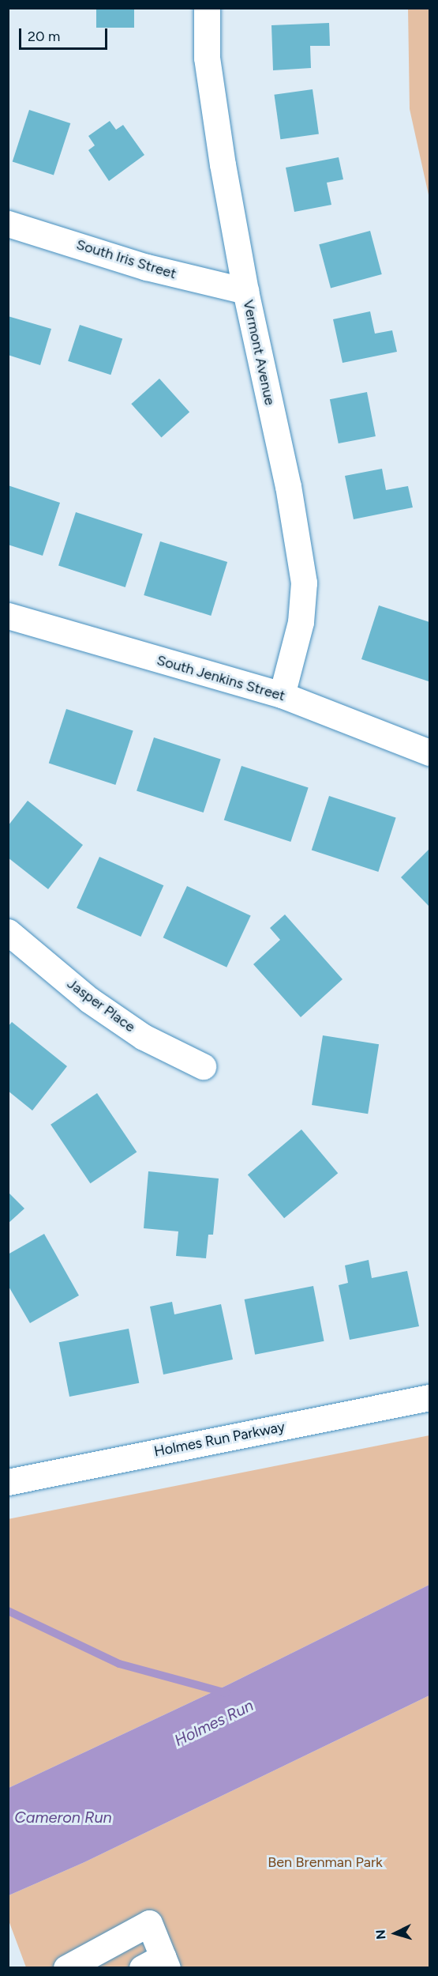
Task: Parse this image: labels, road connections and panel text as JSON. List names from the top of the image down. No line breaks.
{"streets":{"street":["South Iris Street","Vermont Avenue","South Jenkins Street","Jasper Place","Holmes Run Parkway"]},"crossings":[["South Iris Street","Vermont Avenue"],["Vermont Avenue","South Jenkins Street"]],"water":["Holmes Run","Cameron Run"],"parks":["Ben Brenman Park"],"scale_bar":"20 m","north":"left"}
